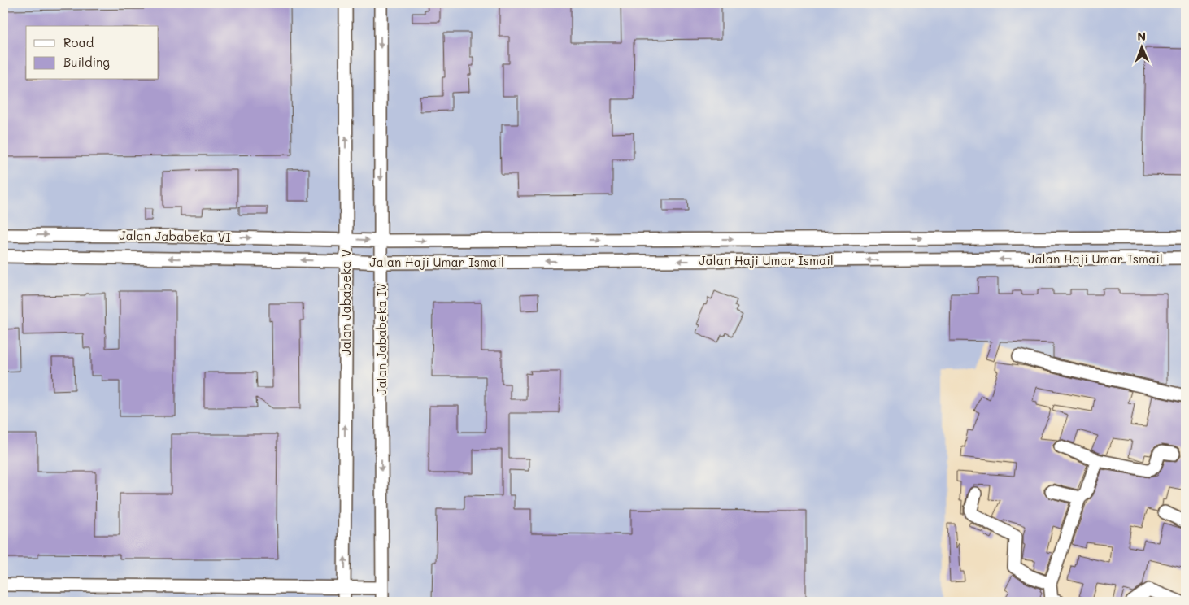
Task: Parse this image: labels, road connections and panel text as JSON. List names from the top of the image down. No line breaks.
{"streets":{"street":["Jalan Jababeka VI","Jalan Haji Umar Ismail","Jalan Jababeka V","Jalan Jababeka IV"]},"crossings":[["Jalan Jababeka VI","Jalan Haji Umar Ismail"],["Jalan Jababeka VI","Jalan Jababeka V"],["Jalan Haji Umar Ismail","Jalan Jababeka V"],["Jalan Haji Umar Ismail","Jalan Jababeka IV"]],"one_way":["Jalan Jababeka V","Jalan Jababeka IV"],"legend":["Road","Building"],"north":"top"}
